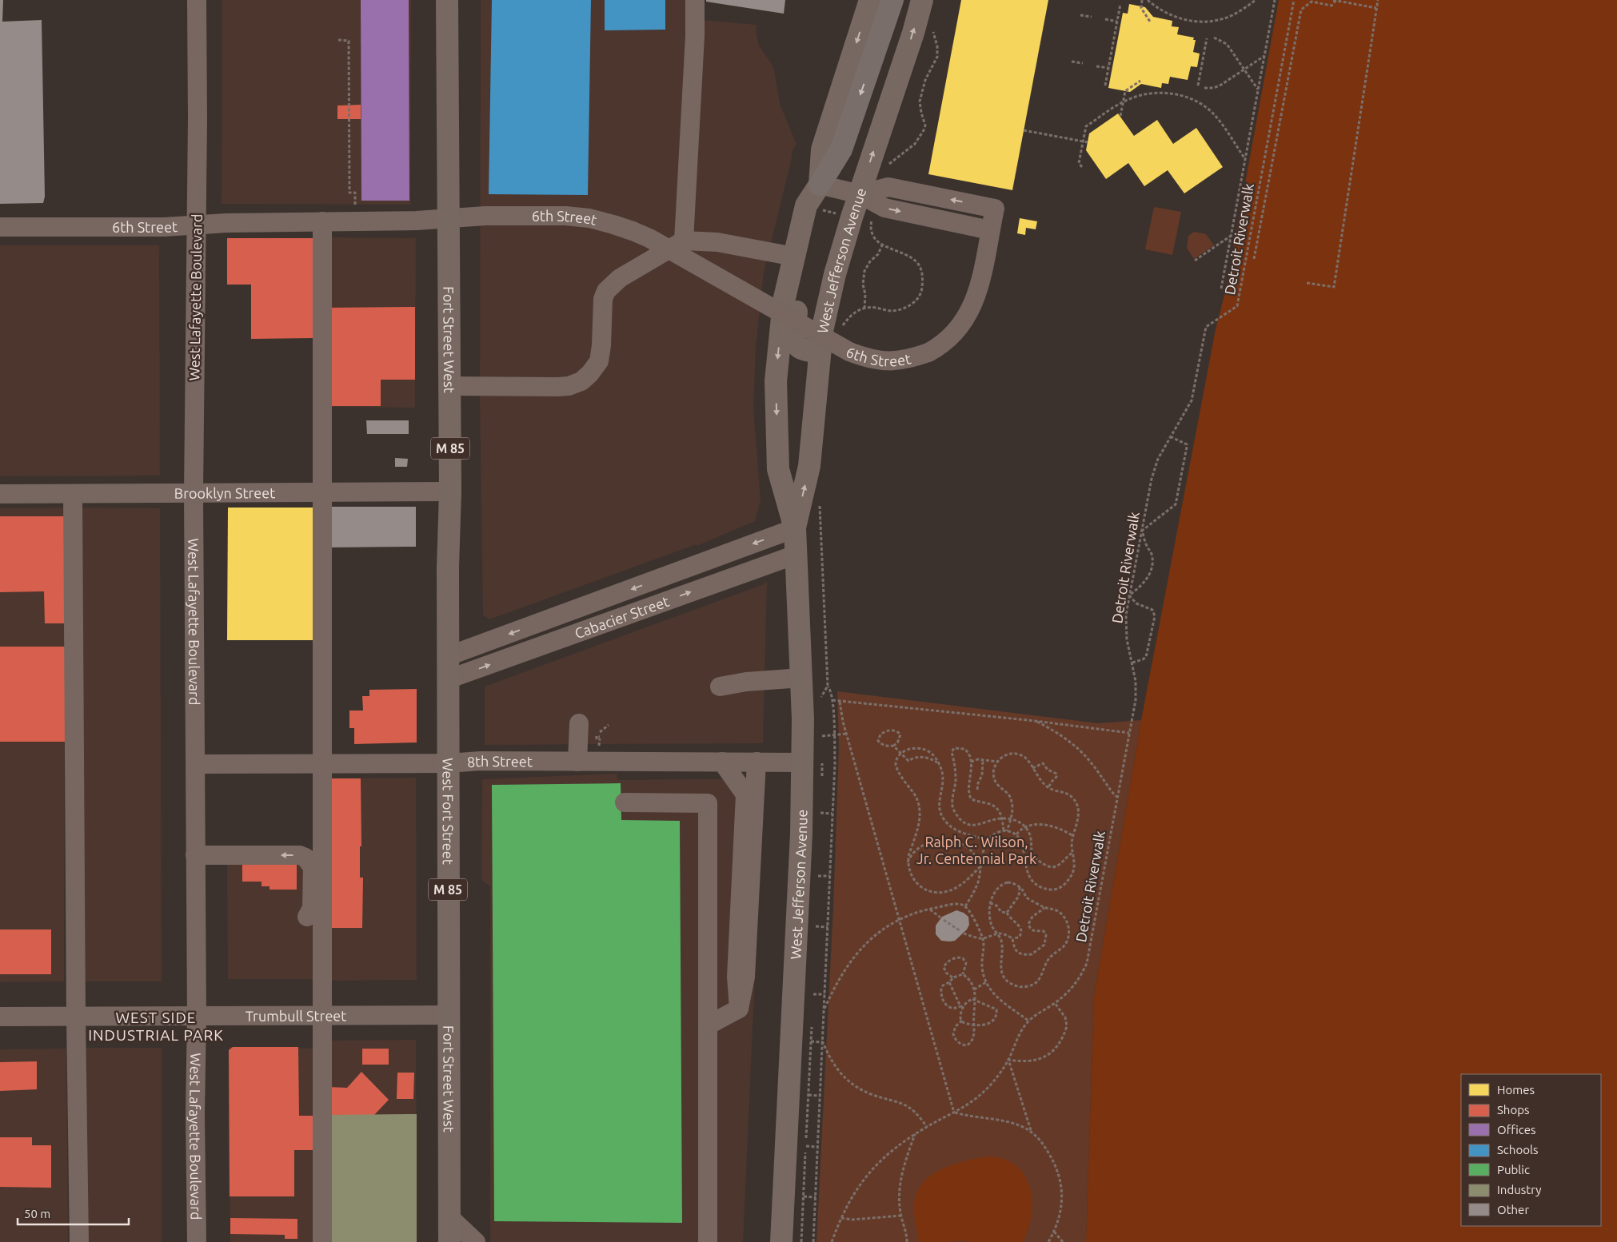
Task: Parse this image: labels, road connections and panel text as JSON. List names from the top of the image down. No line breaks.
{"streets":{"main road":["West Jefferson Avenue","Fort Street West","M 85","West Fort Street"],"street":["6th Street","West Lafayette Boulevard","Brooklyn Street","Cabacier Street","8th Street","Trumbull Street"],"path":["Detroit Riverwalk"]},"crossings":[["6th Street","West Jefferson Avenue"],["6th Street","West Lafayette Boulevard"],["6th Street","Fort Street West"],["West Jefferson Avenue","Cabacier Street"],["West Jefferson Avenue","8th Street"],["West Lafayette Boulevard","Brooklyn Street"],["West Lafayette Boulevard","8th Street"],["West Lafayette Boulevard","Trumbull Street"],["Fort Street West","M 85"],["Fort Street West","Brooklyn Street"],["Fort Street West","Cabacier Street"],["Fort Street West","West Fort Street"],["Fort Street West","Trumbull Street"],["Cabacier Street","West Fort Street"],["8th Street","West Fort Street"],["West Fort Street","Trumbull Street"]],"districts":["WEST SIDE INDUSTRIAL PARK"],"parks":["Ralph C. Wilson, Jr. Centennial Park"],"legend":["Homes","Shops","Offices","Schools","Public","Industry","Other"],"scale_bar":"50 m"}
